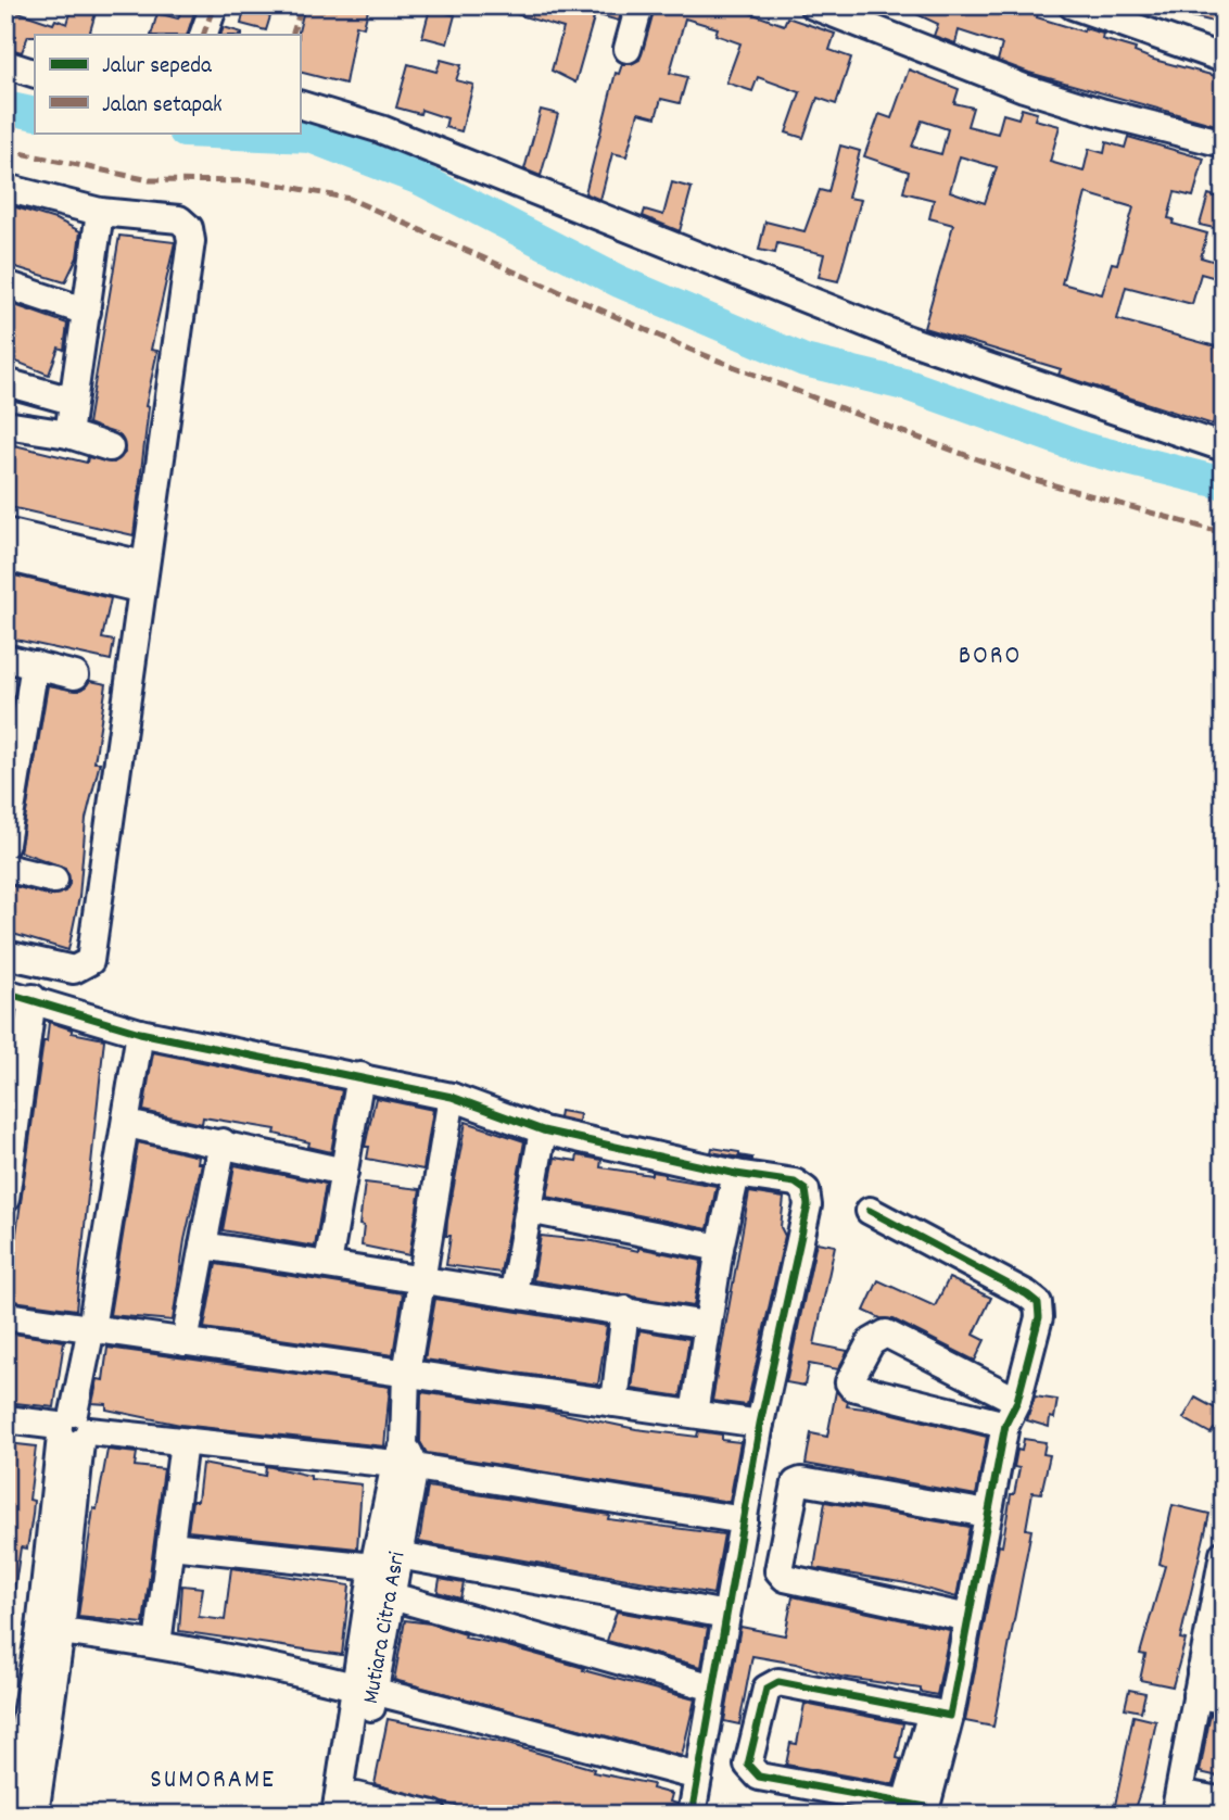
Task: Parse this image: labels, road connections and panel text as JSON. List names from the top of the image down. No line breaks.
{"streets":{"street":["Mutiara Citra Asri"]},"districts":["BORO","SUMORAME"],"legend":["Jalur sepeda","Jalan setapak"]}
